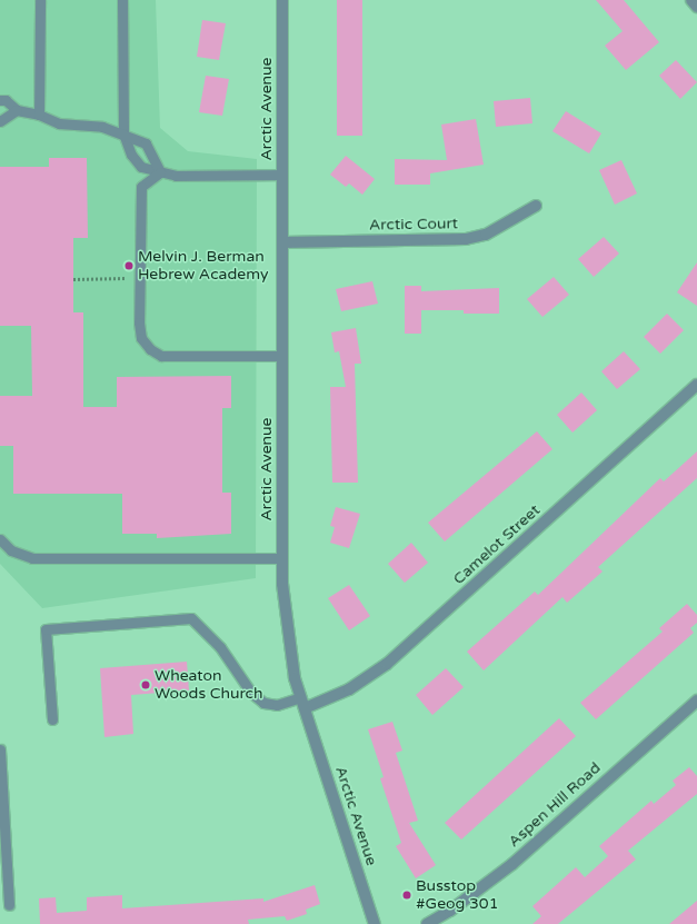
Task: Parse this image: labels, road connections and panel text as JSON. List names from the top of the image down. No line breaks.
{"streets":{"street":["Arctic Avenue","Arctic Court","Camelot Street","Aspen Hill Road"]},"crossings":[["Arctic Avenue","Arctic Court"],["Arctic Avenue","Camelot Street"]],"places":["Melvin J. Berman Hebrew Academy","Wheaton Woods Church","Busstop #Geog 301"]}
